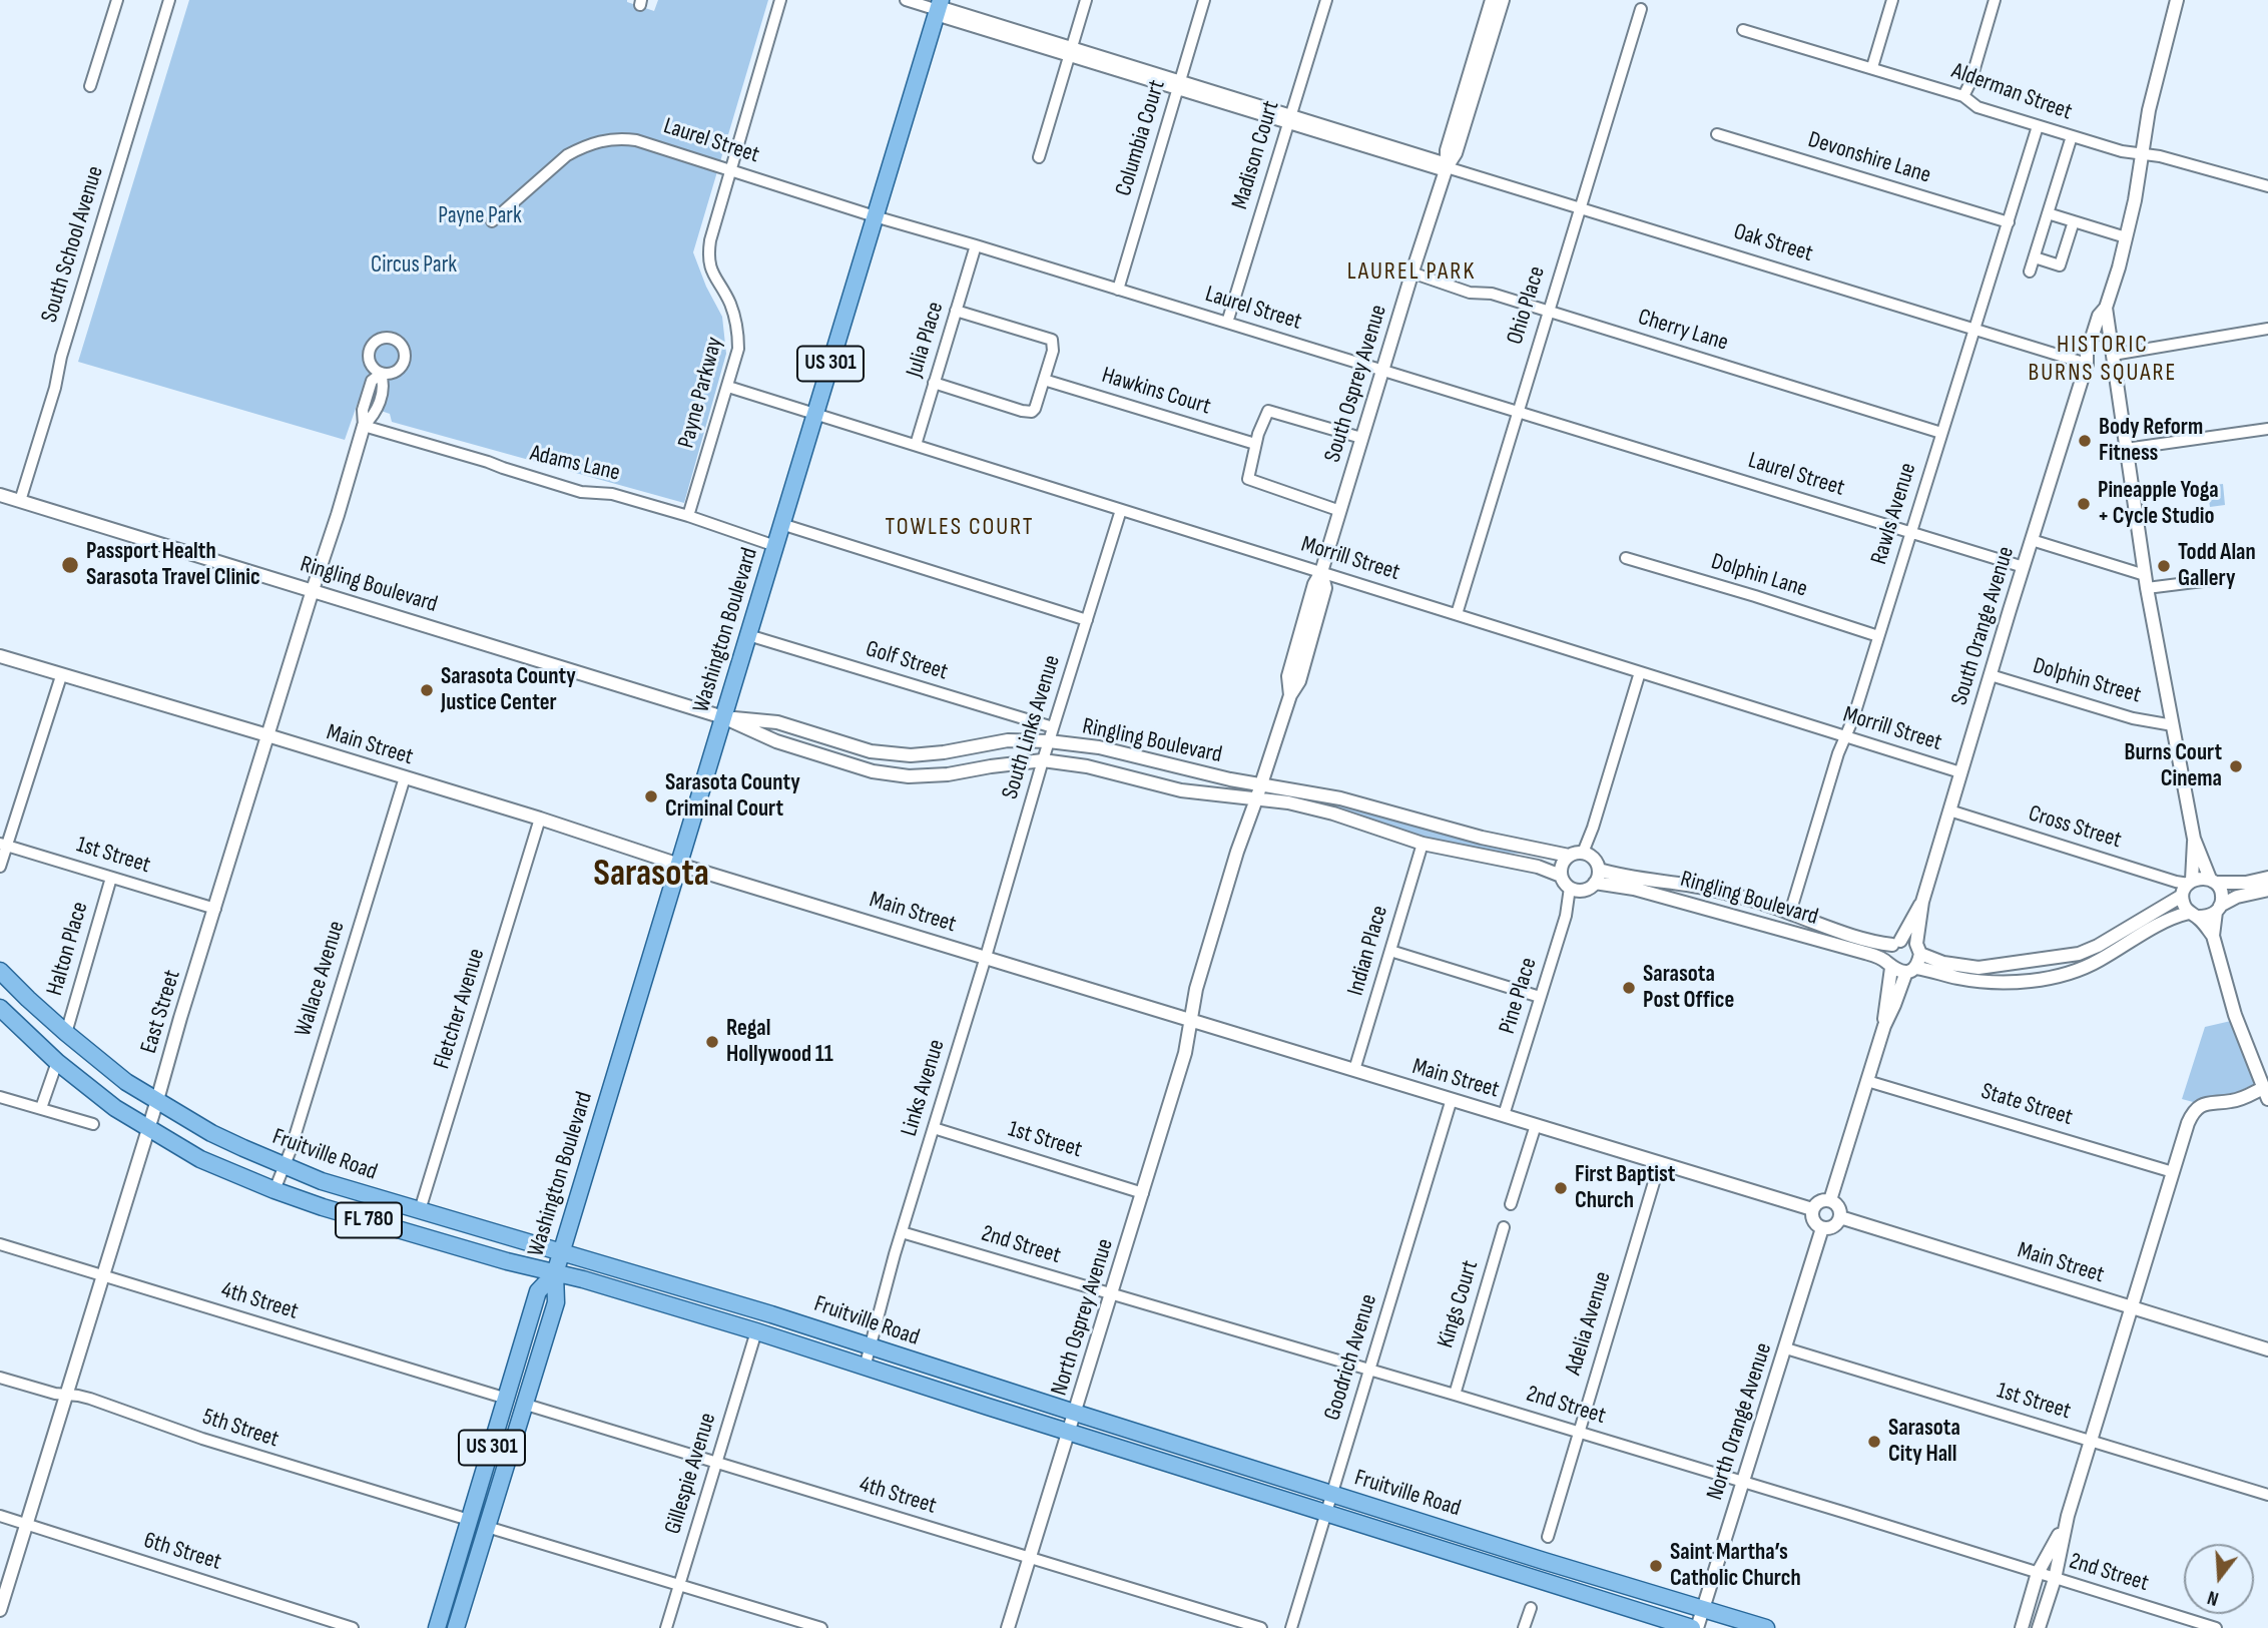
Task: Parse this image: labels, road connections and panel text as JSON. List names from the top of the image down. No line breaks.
{"streets":{"main road":["US 301","Washington Boulevard","Fruitville Road","FL 780"],"street":["Alderman Street","Columbia Court","Laurel Street","Madison Court","Devonshire Lane","Oak Street","South School Avenue","Ohio Place","Cherry Lane","Julia Place","South Osprey Avenue","Hawkins Court","Payne Parkway","Adams Lane","Rawls Avenue","Morrill Street","Dolphin Lane","Ringling Boulevard","South Orange Avenue","Golf Street","Dolphin Street","South Links Avenue","Main Street","Cross Street","1st Street","Halton Place","Indian Place","Wallace Avenue","Pine Place","Fletcher Avenue","East Street","Links Avenue","State Street","2nd Street","4th Street","Kings Court","North Osprey Avenue","Adelia Avenue","Goodrich Avenue","North Orange Avenue","5th Street","Gillespie Avenue","6th Street"]},"crossings":[["Alderman Street","Rawls Avenue"],["Alderman Street","South Orange Avenue"],["Columbia Court","Laurel Street"],["Columbia Court","Oak Street"],["Laurel Street","Madison Court"],["Laurel Street","Ohio Place"],["Laurel Street","Julia Place"],["Laurel Street","South Osprey Avenue"],["Laurel Street","Payne Parkway"],["Laurel Street","Rawls Avenue"],["Laurel Street","South Orange Avenue"],["Laurel Street","Washington Boulevard"],["Madison Court","Oak Street"],["Devonshire Lane","Rawls Avenue"],["Oak Street","Ohio Place"],["Oak Street","South Osprey Avenue"],["Oak Street","Rawls Avenue"],["Oak Street","South Orange Avenue"],["Oak Street","Washington Boulevard"],["South School Avenue","Ringling Boulevard"],["Ohio Place","Cherry Lane"],["Ohio Place","Morrill Street"],["Cherry Lane","South Osprey Avenue"],["Cherry Lane","Rawls Avenue"],["Julia Place","Morrill Street"],["South Osprey Avenue","Morrill Street"],["South Osprey Avenue","Ringling Boulevard"],["South Osprey Avenue","Main Street"],["South Osprey Avenue","North Osprey Avenue"],["Payne Parkway","Adams Lane"],["Payne Parkway","Morrill Street"],["Adams Lane","Washington Boulevard"],["Adams Lane","East Street"],["Rawls Avenue","Morrill Street"],["Rawls Avenue","Dolphin Lane"],["Rawls Avenue","Ringling Boulevard"],["Morrill Street","South Orange Avenue"],["Morrill Street","Washington Boulevard"],["Morrill Street","South Links Avenue"],["Ringling Boulevard","South Orange Avenue"],["Ringling Boulevard","Washington Boulevard"],["Ringling Boulevard","South Links Avenue"],["Ringling Boulevard","Indian Place"],["Ringling Boulevard","Pine Place"],["Ringling Boulevard","East Street"],["South Orange Avenue","Dolphin Street"],["South Orange Avenue","Cross Street"],["Washington Boulevard","Golf Street"],["Washington Boulevard","Main Street"],["Washington Boulevard","Fruitville Road"],["Washington Boulevard","4th Street"],["Washington Boulevard","5th Street"],["Golf Street","South Links Avenue"],["South Links Avenue","Main Street"],["South Links Avenue","Links Avenue"],["Main Street","Indian Place"],["Main Street","Wallace Avenue"],["Main Street","Pine Place"],["Main Street","Fletcher Avenue"],["Main Street","East Street"],["Main Street","Links Avenue"],["Main Street","North Osprey Avenue"],["Main Street","Adelia Avenue"],["Main Street","Goodrich Avenue"],["Main Street","North Orange Avenue"],["1st Street","Halton Place"],["1st Street","East Street"],["1st Street","Links Avenue"],["1st Street","North Osprey Avenue"],["1st Street","North Orange Avenue"],["Halton Place","Fruitville Road"],["Wallace Avenue","Fruitville Road"],["Fletcher Avenue","Fruitville Road"],["East Street","Fruitville Road"],["East Street","4th Street"],["East Street","5th Street"],["East Street","6th Street"],["Links Avenue","Fruitville Road"],["Links Avenue","2nd Street"],["Fruitville Road","North Osprey Avenue"],["Fruitville Road","Goodrich Avenue"],["Fruitville Road","North Orange Avenue"],["Fruitville Road","Gillespie Avenue"],["2nd Street","Kings Court"],["2nd Street","North Osprey Avenue"],["2nd Street","Adelia Avenue"],["2nd Street","Goodrich Avenue"],["2nd Street","North Orange Avenue"],["4th Street","North Osprey Avenue"],["4th Street","Gillespie Avenue"]],"districts":["LAUREL PARK","HISTORIC BURNS SQUARE","TOWLES COURT","Sarasota"],"parks":["Payne Park","Circus Park"],"places":["Body Reform Fitness","Pineapple Yoga + Cycle Studio","Passport Health Sarasota Travel Clinic","Todd Alan Gallery","Sarasota County Justice Center","Burns Court Cinema","Sarasota County Criminal Court","Sarasota Post Office","Regal Hollywood 11","First Baptist Church","Sarasota City Hall","Saint Martha’s Catholic Church"],"north":"bottom"}
